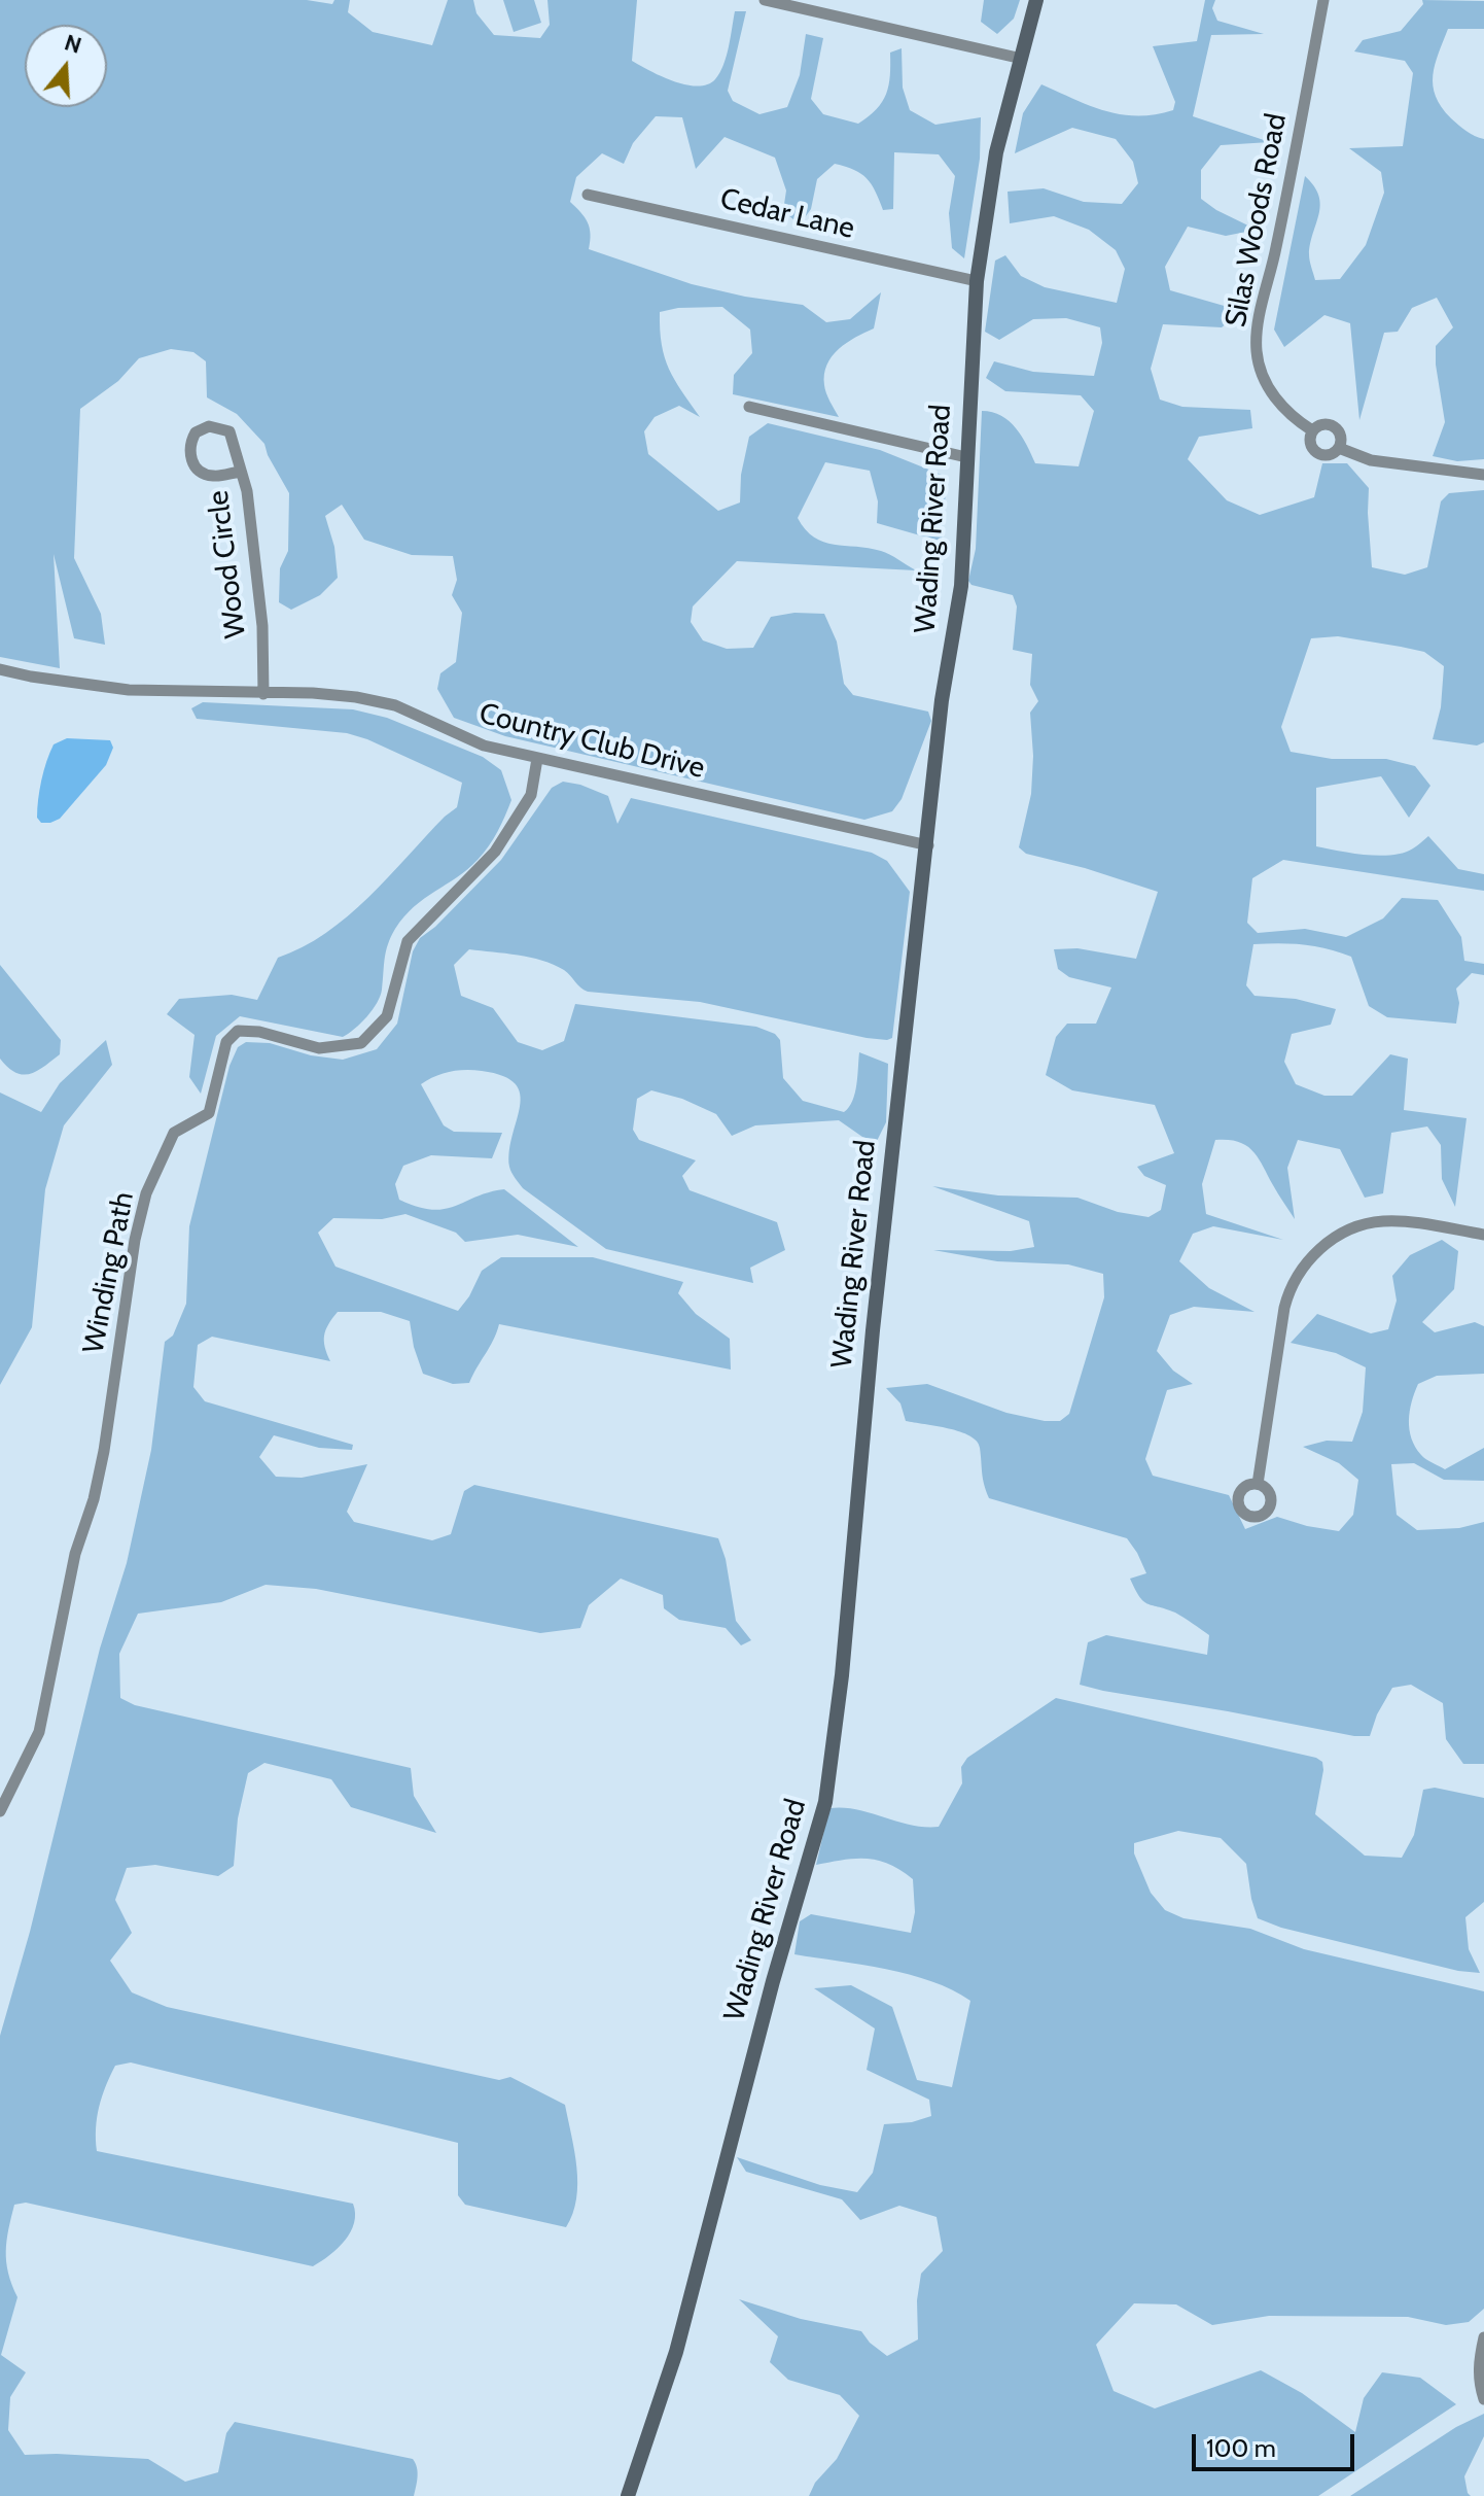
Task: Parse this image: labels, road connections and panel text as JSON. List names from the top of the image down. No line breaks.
{"streets":{"main road":["Wading River Road"],"street":["Cedar Lane","Silas Woods Road","Wood Circle","Country Club Drive","Winding Path"]},"crossings":[["Cedar Lane","Wading River Road"],["Wading River Road","Country Club Drive"],["Wood Circle","Country Club Drive"],["Country Club Drive","Winding Path"]],"scale_bar":"100 m","north":"top"}
